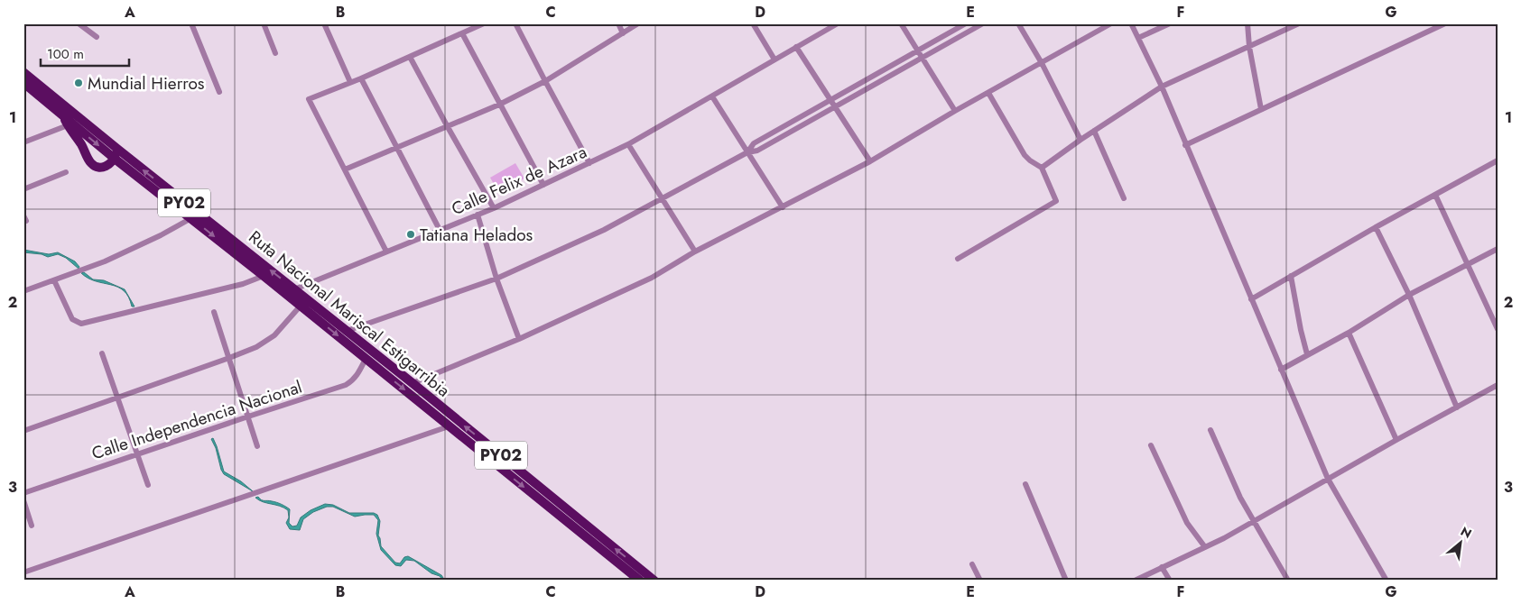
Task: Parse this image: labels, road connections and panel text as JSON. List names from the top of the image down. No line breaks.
{"streets":{"highway":["PY02","Ruta Nacional Mariscal Estigarribia"],"street":["Calle Felix de Azara","Calle Independencia Nacional"]},"crossings":[["Calle Felix de Azara","Ruta Nacional Mariscal Estigarribia"],["Ruta Nacional Mariscal Estigarribia","Calle Independencia Nacional"]],"places":["Mundial Hierros","Tatiana Helados"],"scale_bar":"100 m","north":"top right","grid":{"columns":["A","B","C","D","E","F","G"],"rows":["1","2","3"]}}
